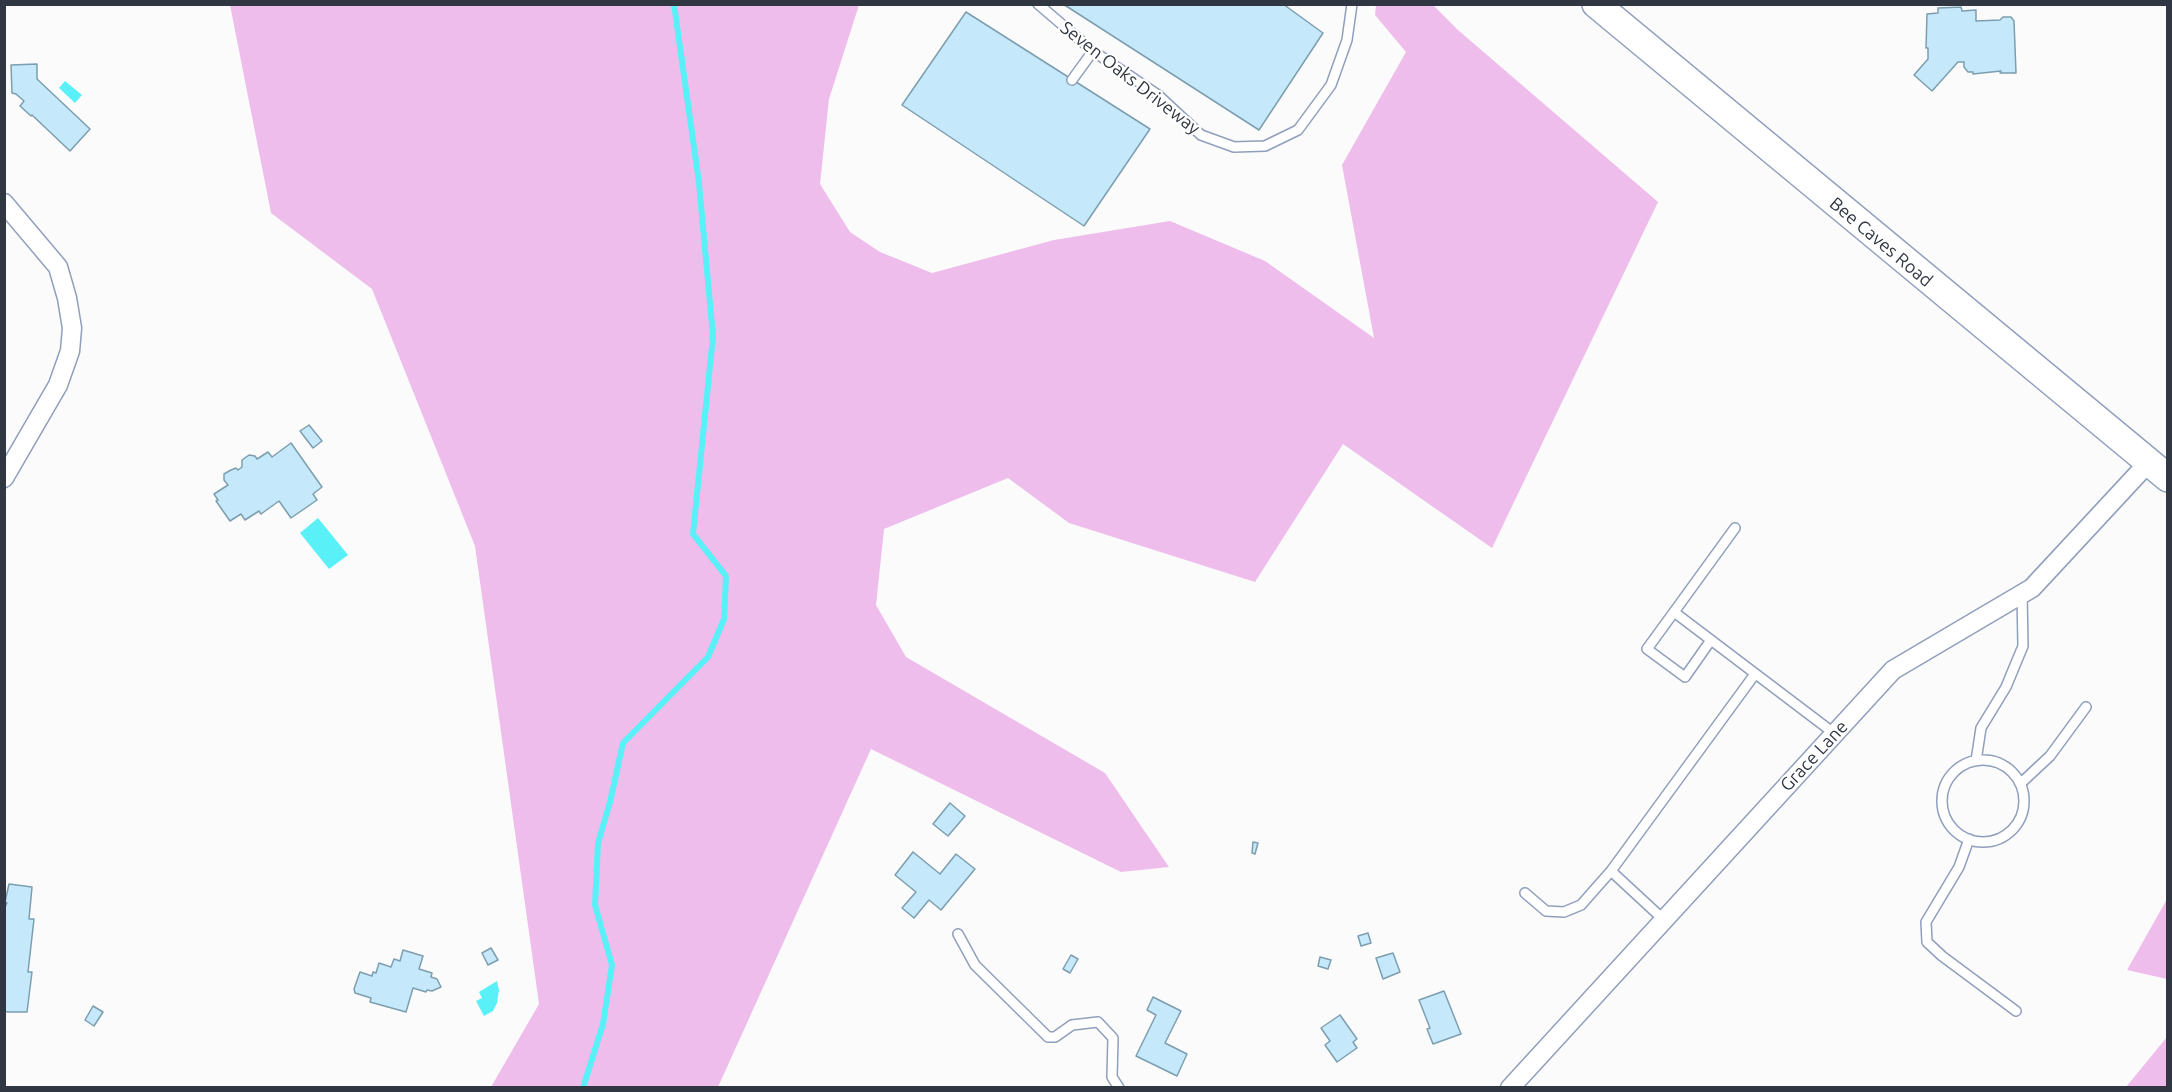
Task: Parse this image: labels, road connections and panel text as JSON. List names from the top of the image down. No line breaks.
{"streets":{"main road":["Bee Caves Road"],"street":["Grace Lane"],"lane":["Seven Oaks Driveway"]},"crossings":[["Bee Caves Road","Grace Lane"]]}
